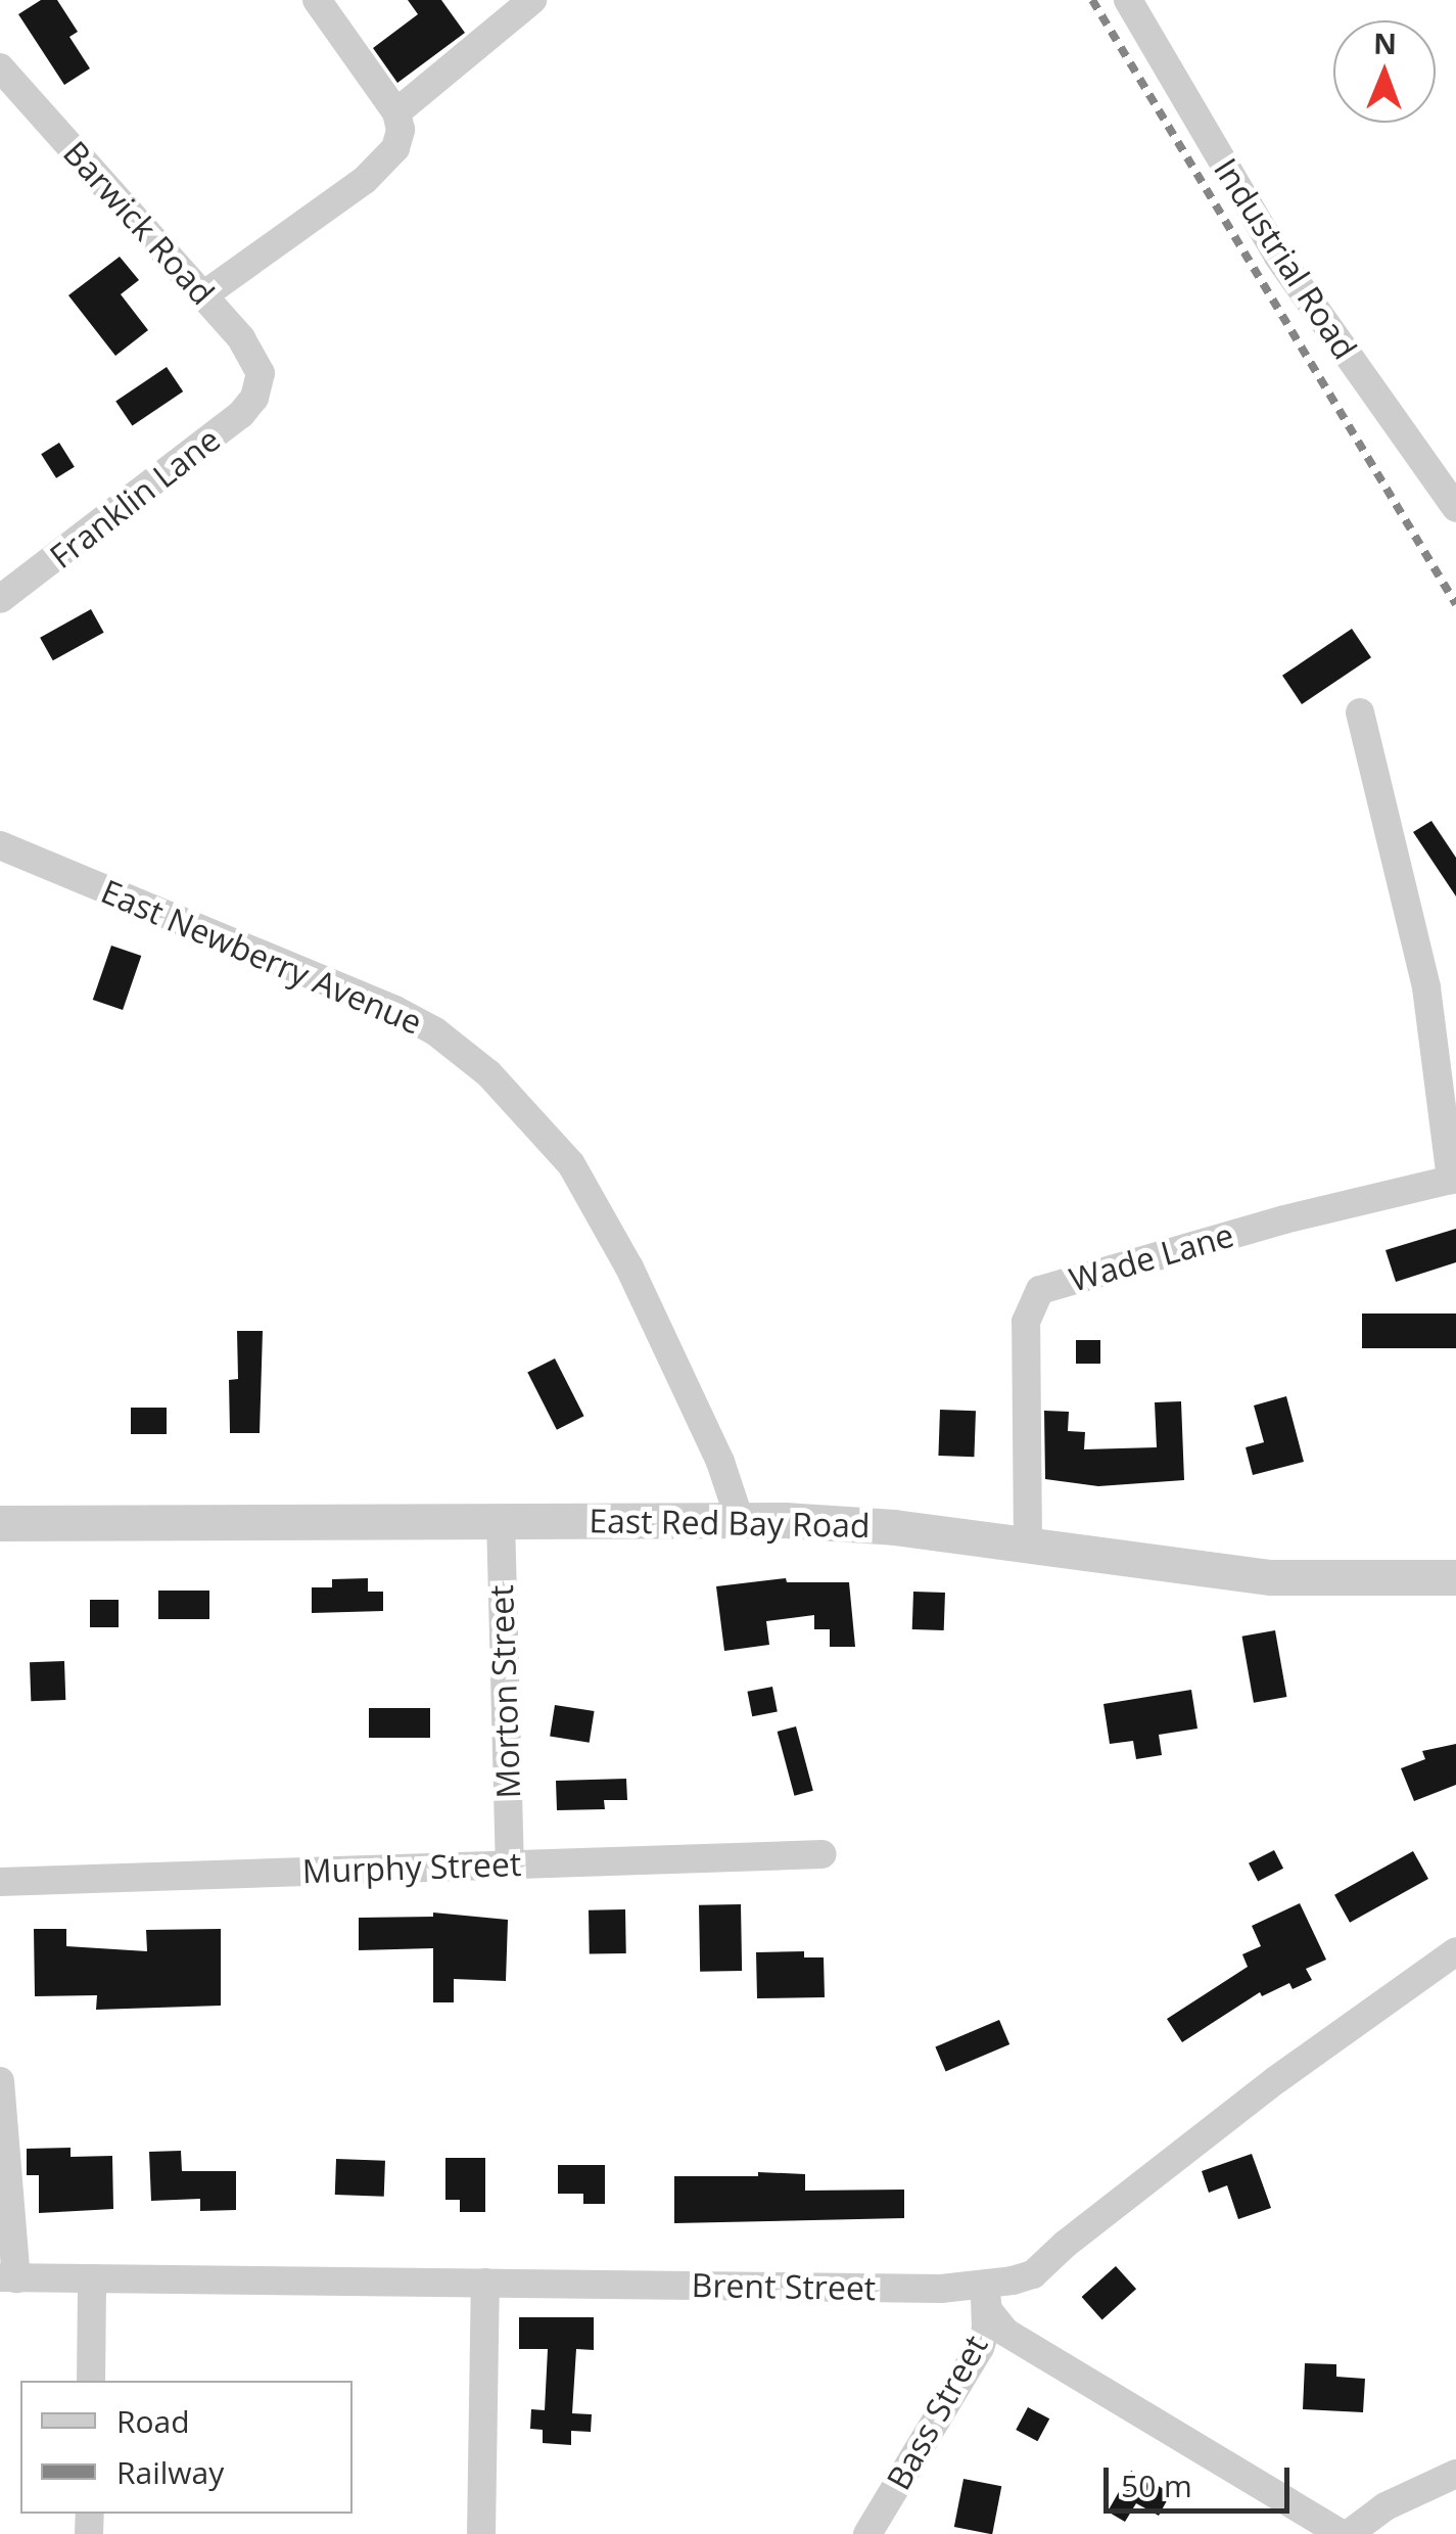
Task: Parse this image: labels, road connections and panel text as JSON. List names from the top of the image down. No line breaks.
{"streets":{"street":["Barwick Road","Industrial Road","Franklin Lane","East Newberry Avenue","Wade Lane","East Red Bay Road","Morton Street","Murphy Street","Brent Street","Bass Street"]},"crossings":[["Barwick Road","Franklin Lane"],["East Newberry Avenue","East Red Bay Road"],["Wade Lane","East Red Bay Road"],["East Red Bay Road","Morton Street"],["Morton Street","Murphy Street"],["Brent Street","Bass Street"]],"legend":["Road","Railway"],"scale_bar":"50 m","north":"top"}
